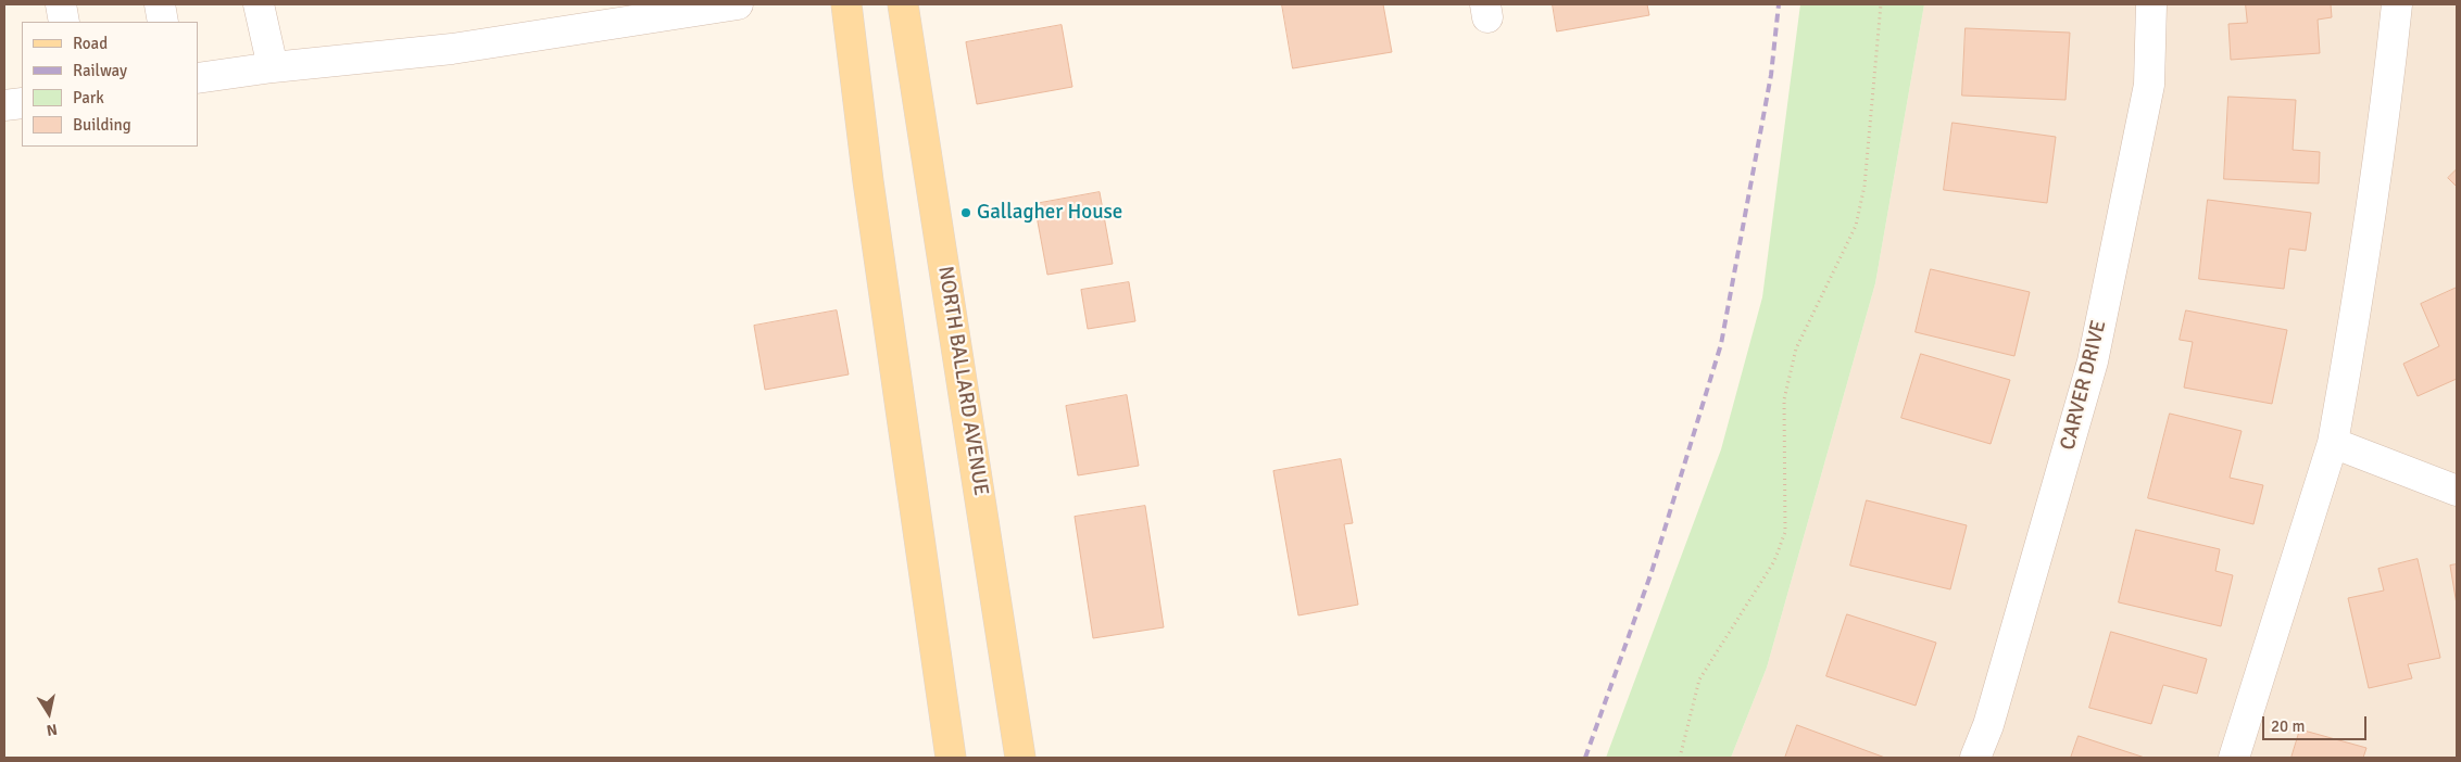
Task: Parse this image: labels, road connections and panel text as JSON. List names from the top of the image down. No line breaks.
{"streets":{"main road":["NORTH BALLARD AVENUE"],"street":["CARVER DRIVE"]},"places":["Gallagher House"],"legend":["Road","Railway","Park","Building"],"scale_bar":"20 m","north":"bottom"}
